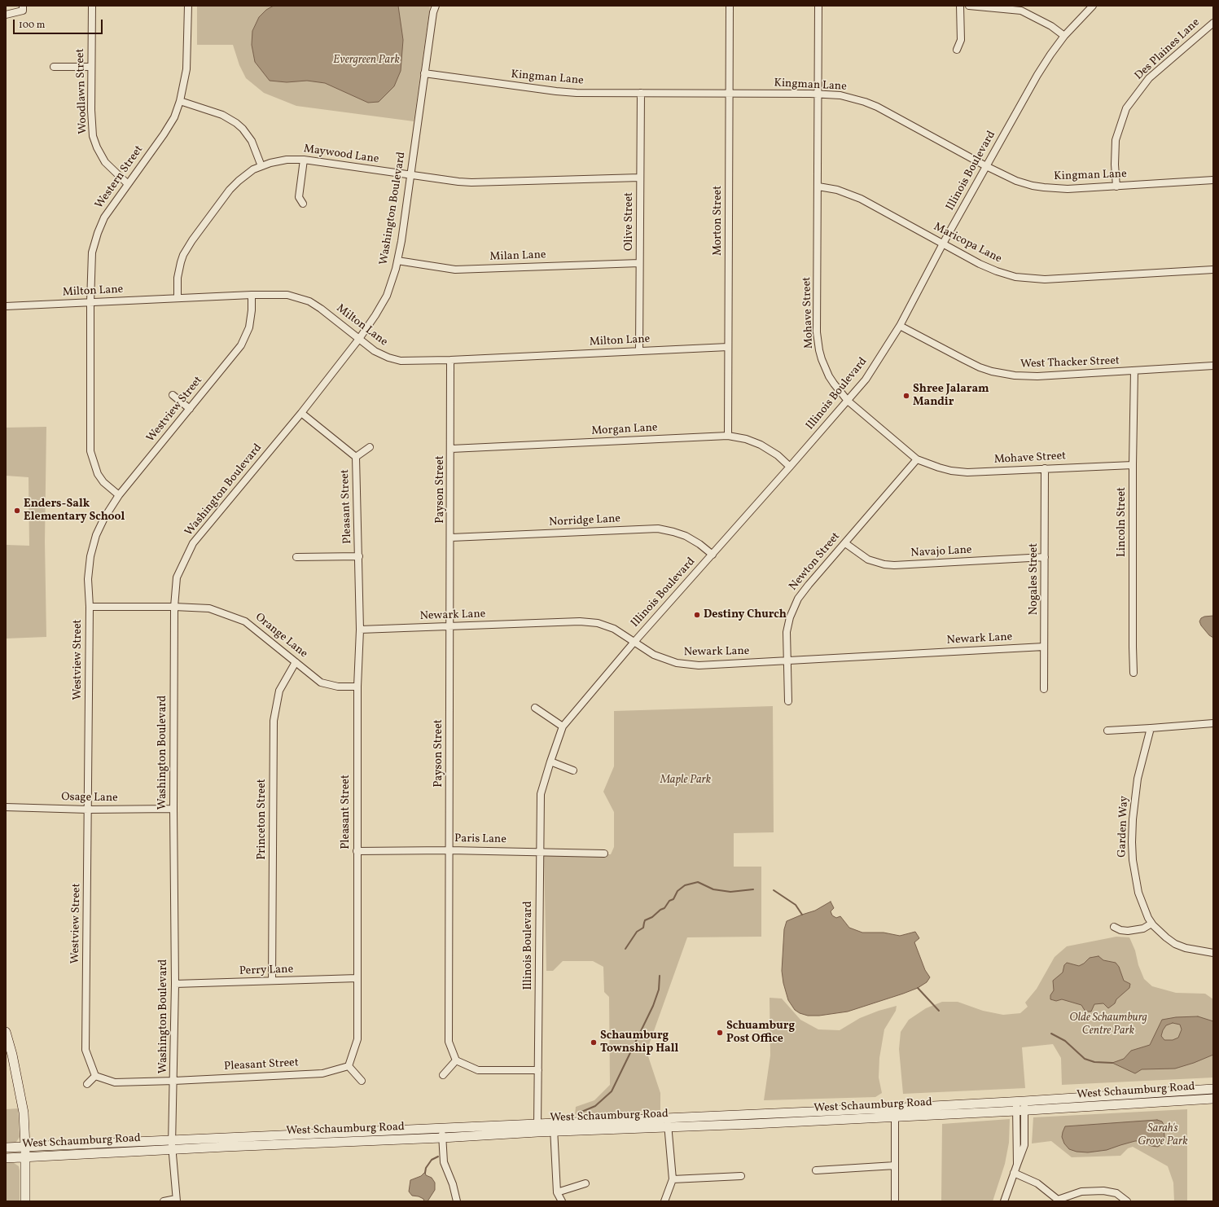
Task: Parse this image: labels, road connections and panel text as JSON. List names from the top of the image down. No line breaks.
{"streets":{"main road":["West Schaumburg Road"],"street":["Des Plaines Lane","Kingman Lane","Woodlawn Street","Maywood Lane","Illinois Boulevard","Western Street","Washington Boulevard","Morton Street","Olive Street","Maricopa Lane","Milan Lane","Milton Lane","Mohave Street","West Thacker Street","Westview Street","Morgan Lane","Payson Street","Pleasant Street","Norridge Lane","Lincoln Street","Navajo Lane","Newton Street","Nogales Street","Newark Lane","Orange Lane","Osage Lane","Princeton Street","Garden Way","Paris Lane","Perry Lane"]},"crossings":[["Des Plaines Lane","Kingman Lane"],["Kingman Lane","Illinois Boulevard"],["Kingman Lane","Washington Boulevard"],["Kingman Lane","Morton Street"],["Kingman Lane","Olive Street"],["Kingman Lane","Mohave Street"],["Woodlawn Street","Western Street"],["Maywood Lane","Washington Boulevard"],["Maywood Lane","Olive Street"],["Maywood Lane","Milton Lane"],["Illinois Boulevard","Maricopa Lane"],["Illinois Boulevard","Mohave Street"],["Illinois Boulevard","West Thacker Street"],["Illinois Boulevard","Morgan Lane"],["Illinois Boulevard","Norridge Lane"],["Illinois Boulevard","Newark Lane"],["Illinois Boulevard","Paris Lane"],["Illinois Boulevard","West Schaumburg Road"],["Western Street","Milton Lane"],["Western Street","Westview Street"],["Washington Boulevard","Milan Lane"],["Washington Boulevard","Milton Lane"],["Washington Boulevard","Pleasant Street"],["Washington Boulevard","Orange Lane"],["Washington Boulevard","Osage Lane"],["Washington Boulevard","Perry Lane"],["Washington Boulevard","West Schaumburg Road"],["Morton Street","Milton Lane"],["Morton Street","Morgan Lane"],["Olive Street","Milan Lane"],["Olive Street","Milton Lane"],["Maricopa Lane","Mohave Street"],["Milton Lane","Westview Street"],["Milton Lane","Payson Street"],["Mohave Street","Lincoln Street"],["Mohave Street","Newton Street"],["Mohave Street","Nogales Street"],["West Thacker Street","Lincoln Street"],["Westview Street","Orange Lane"],["Westview Street","Osage Lane"],["Morgan Lane","Payson Street"],["Payson Street","Norridge Lane"],["Payson Street","Newark Lane"],["Payson Street","Paris Lane"],["Pleasant Street","Newark Lane"],["Pleasant Street","Orange Lane"],["Pleasant Street","Paris Lane"],["Pleasant Street","Perry Lane"],["Navajo Lane","Newton Street"],["Navajo Lane","Nogales Street"],["Newton Street","Newark Lane"],["Nogales Street","Newark Lane"],["Orange Lane","Princeton Street"],["Princeton Street","Perry Lane"]],"parks":["Evergreen Park","Maple Park","Olde Schaumburg Centre Park","Sarah's Grove Park"],"places":["Shree Jalaram Mandir","Enders-Salk Elementary School","Destiny Church","Schuamburg Post Office","Schaumburg Township Hall"],"scale_bar":"100 m"}
